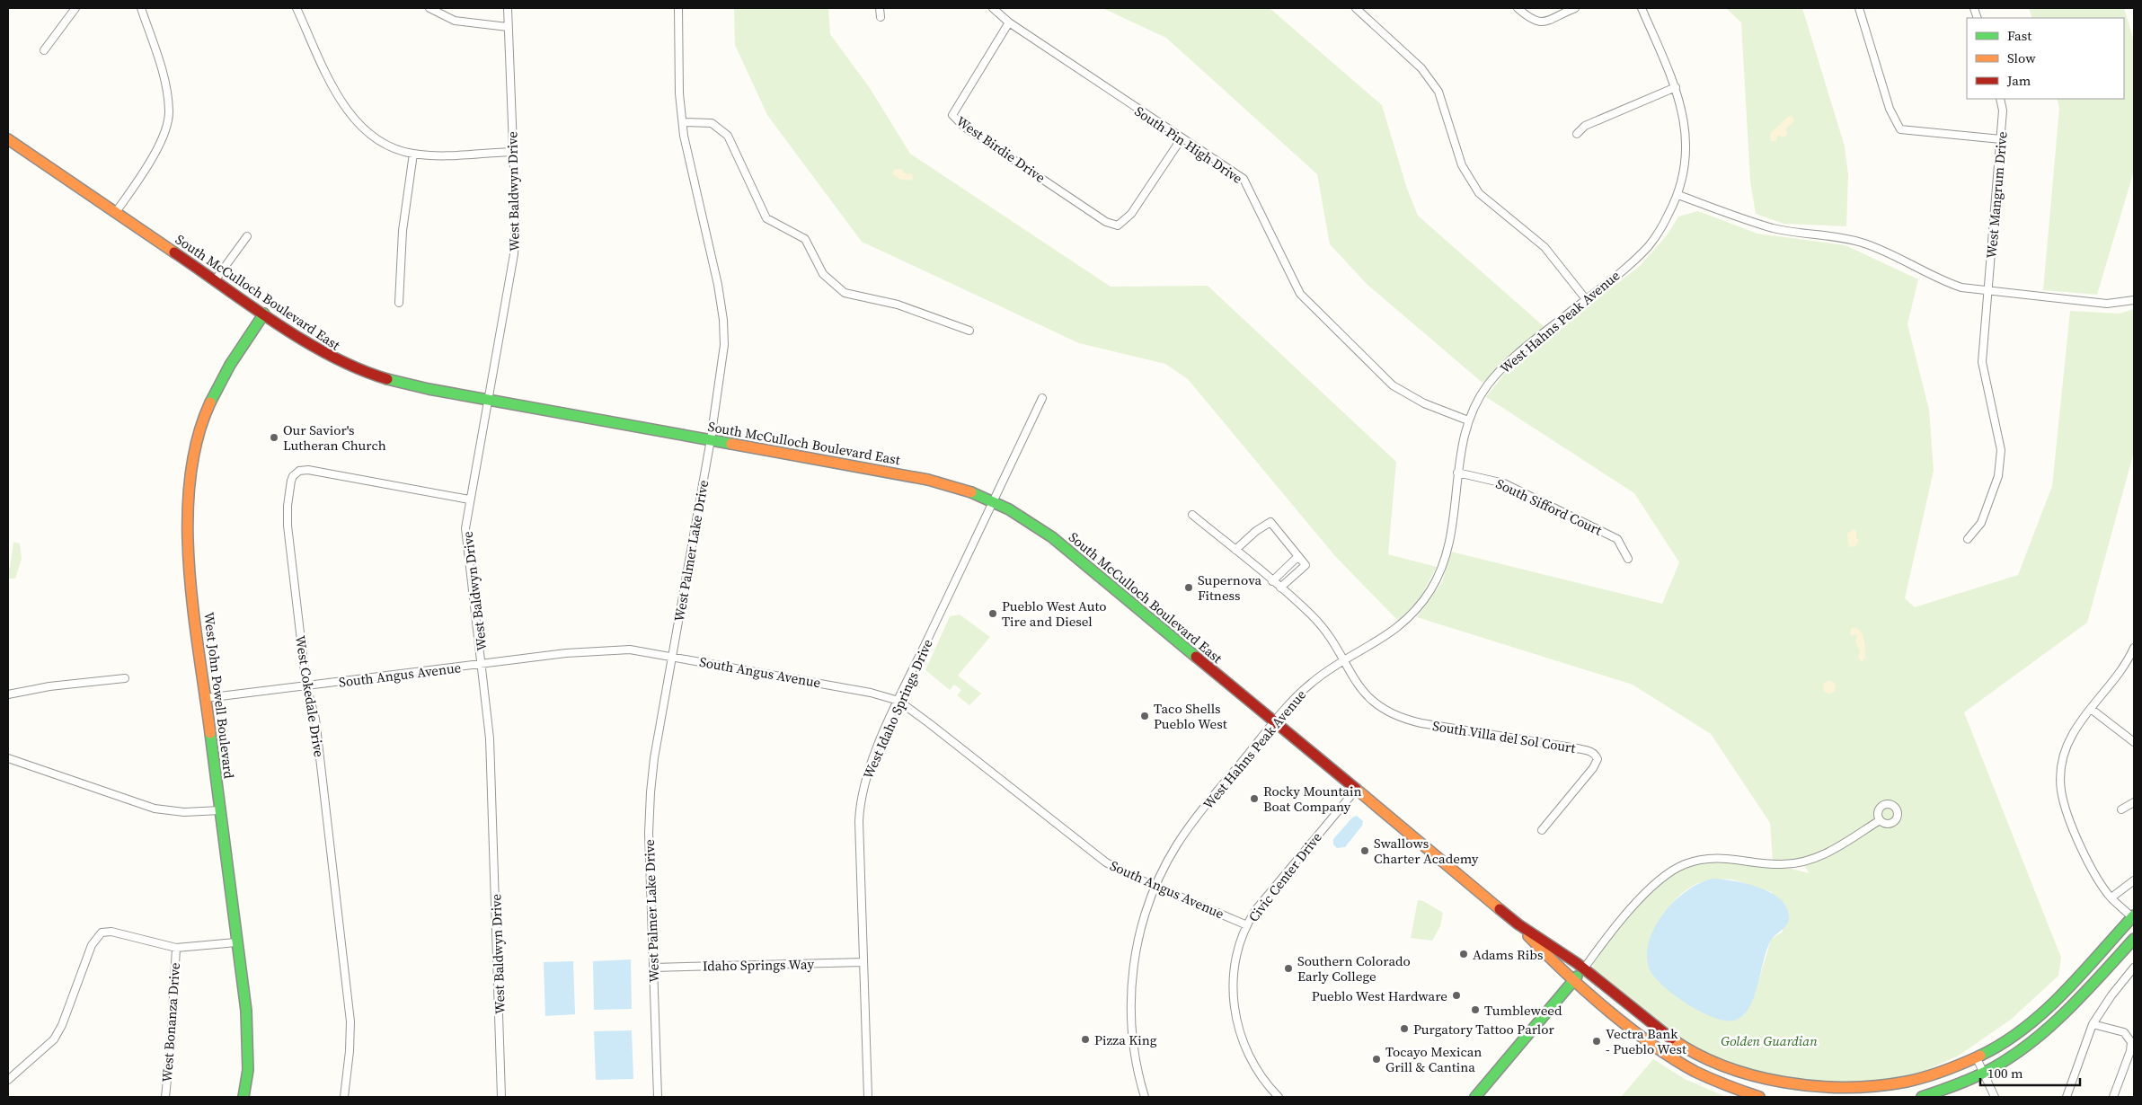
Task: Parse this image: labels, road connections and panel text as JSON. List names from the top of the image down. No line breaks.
{"streets":{"main road":["South McCulloch Boulevard East","West John Powell Boulevard"],"street":["South Pin High Drive","West Birdie Drive","West Baldwyn Drive","West Mangrum Drive","West Hahns Peak Avenue","South Sifford Court","West Palmer Lake Drive","South Angus Avenue","West Cokedale Drive","West Idaho Springs Drive","South Villa del Sol Court","Civic Center Drive","Idaho Springs Way","West Bonanza Drive"]},"crossings":[["South Pin High Drive","West Birdie Drive"],["South Pin High Drive","West Hahns Peak Avenue"],["West Baldwyn Drive","South McCulloch Boulevard East"],["West Baldwyn Drive","South Angus Avenue"],["West Baldwyn Drive","West Cokedale Drive"],["South McCulloch Boulevard East","West Hahns Peak Avenue"],["South McCulloch Boulevard East","West Palmer Lake Drive"],["South McCulloch Boulevard East","West John Powell Boulevard"],["South McCulloch Boulevard East","West Idaho Springs Drive"],["South McCulloch Boulevard East","Civic Center Drive"],["West Hahns Peak Avenue","South Sifford Court"],["West Hahns Peak Avenue","South Angus Avenue"],["West Hahns Peak Avenue","South Villa del Sol Court"],["West Palmer Lake Drive","South Angus Avenue"],["West Palmer Lake Drive","Idaho Springs Way"],["South Angus Avenue","West John Powell Boulevard"],["South Angus Avenue","West Cokedale Drive"],["South Angus Avenue","West Idaho Springs Drive"],["South Angus Avenue","Civic Center Drive"],["West Idaho Springs Drive","Idaho Springs Way"]],"parks":["Golden Guardian"],"places":["Our Savior's Lutheran Church","Supernova Fitness","Pueblo West Auto Tire and Diesel","Taco Shells Pueblo West","Rocky Mountain Boat Company","Swallows Charter Academy","Adams Ribs","Southern Colorado Early College","Pueblo West Hardware","Tumbleweed","Purgatory Tattoo Parlor","Pizza King","Vectra Bank - Pueblo West","Tocayo Mexican Grill & Cantina"],"legend":["Fast","Slow","Jam"],"scale_bar":"100 m"}
